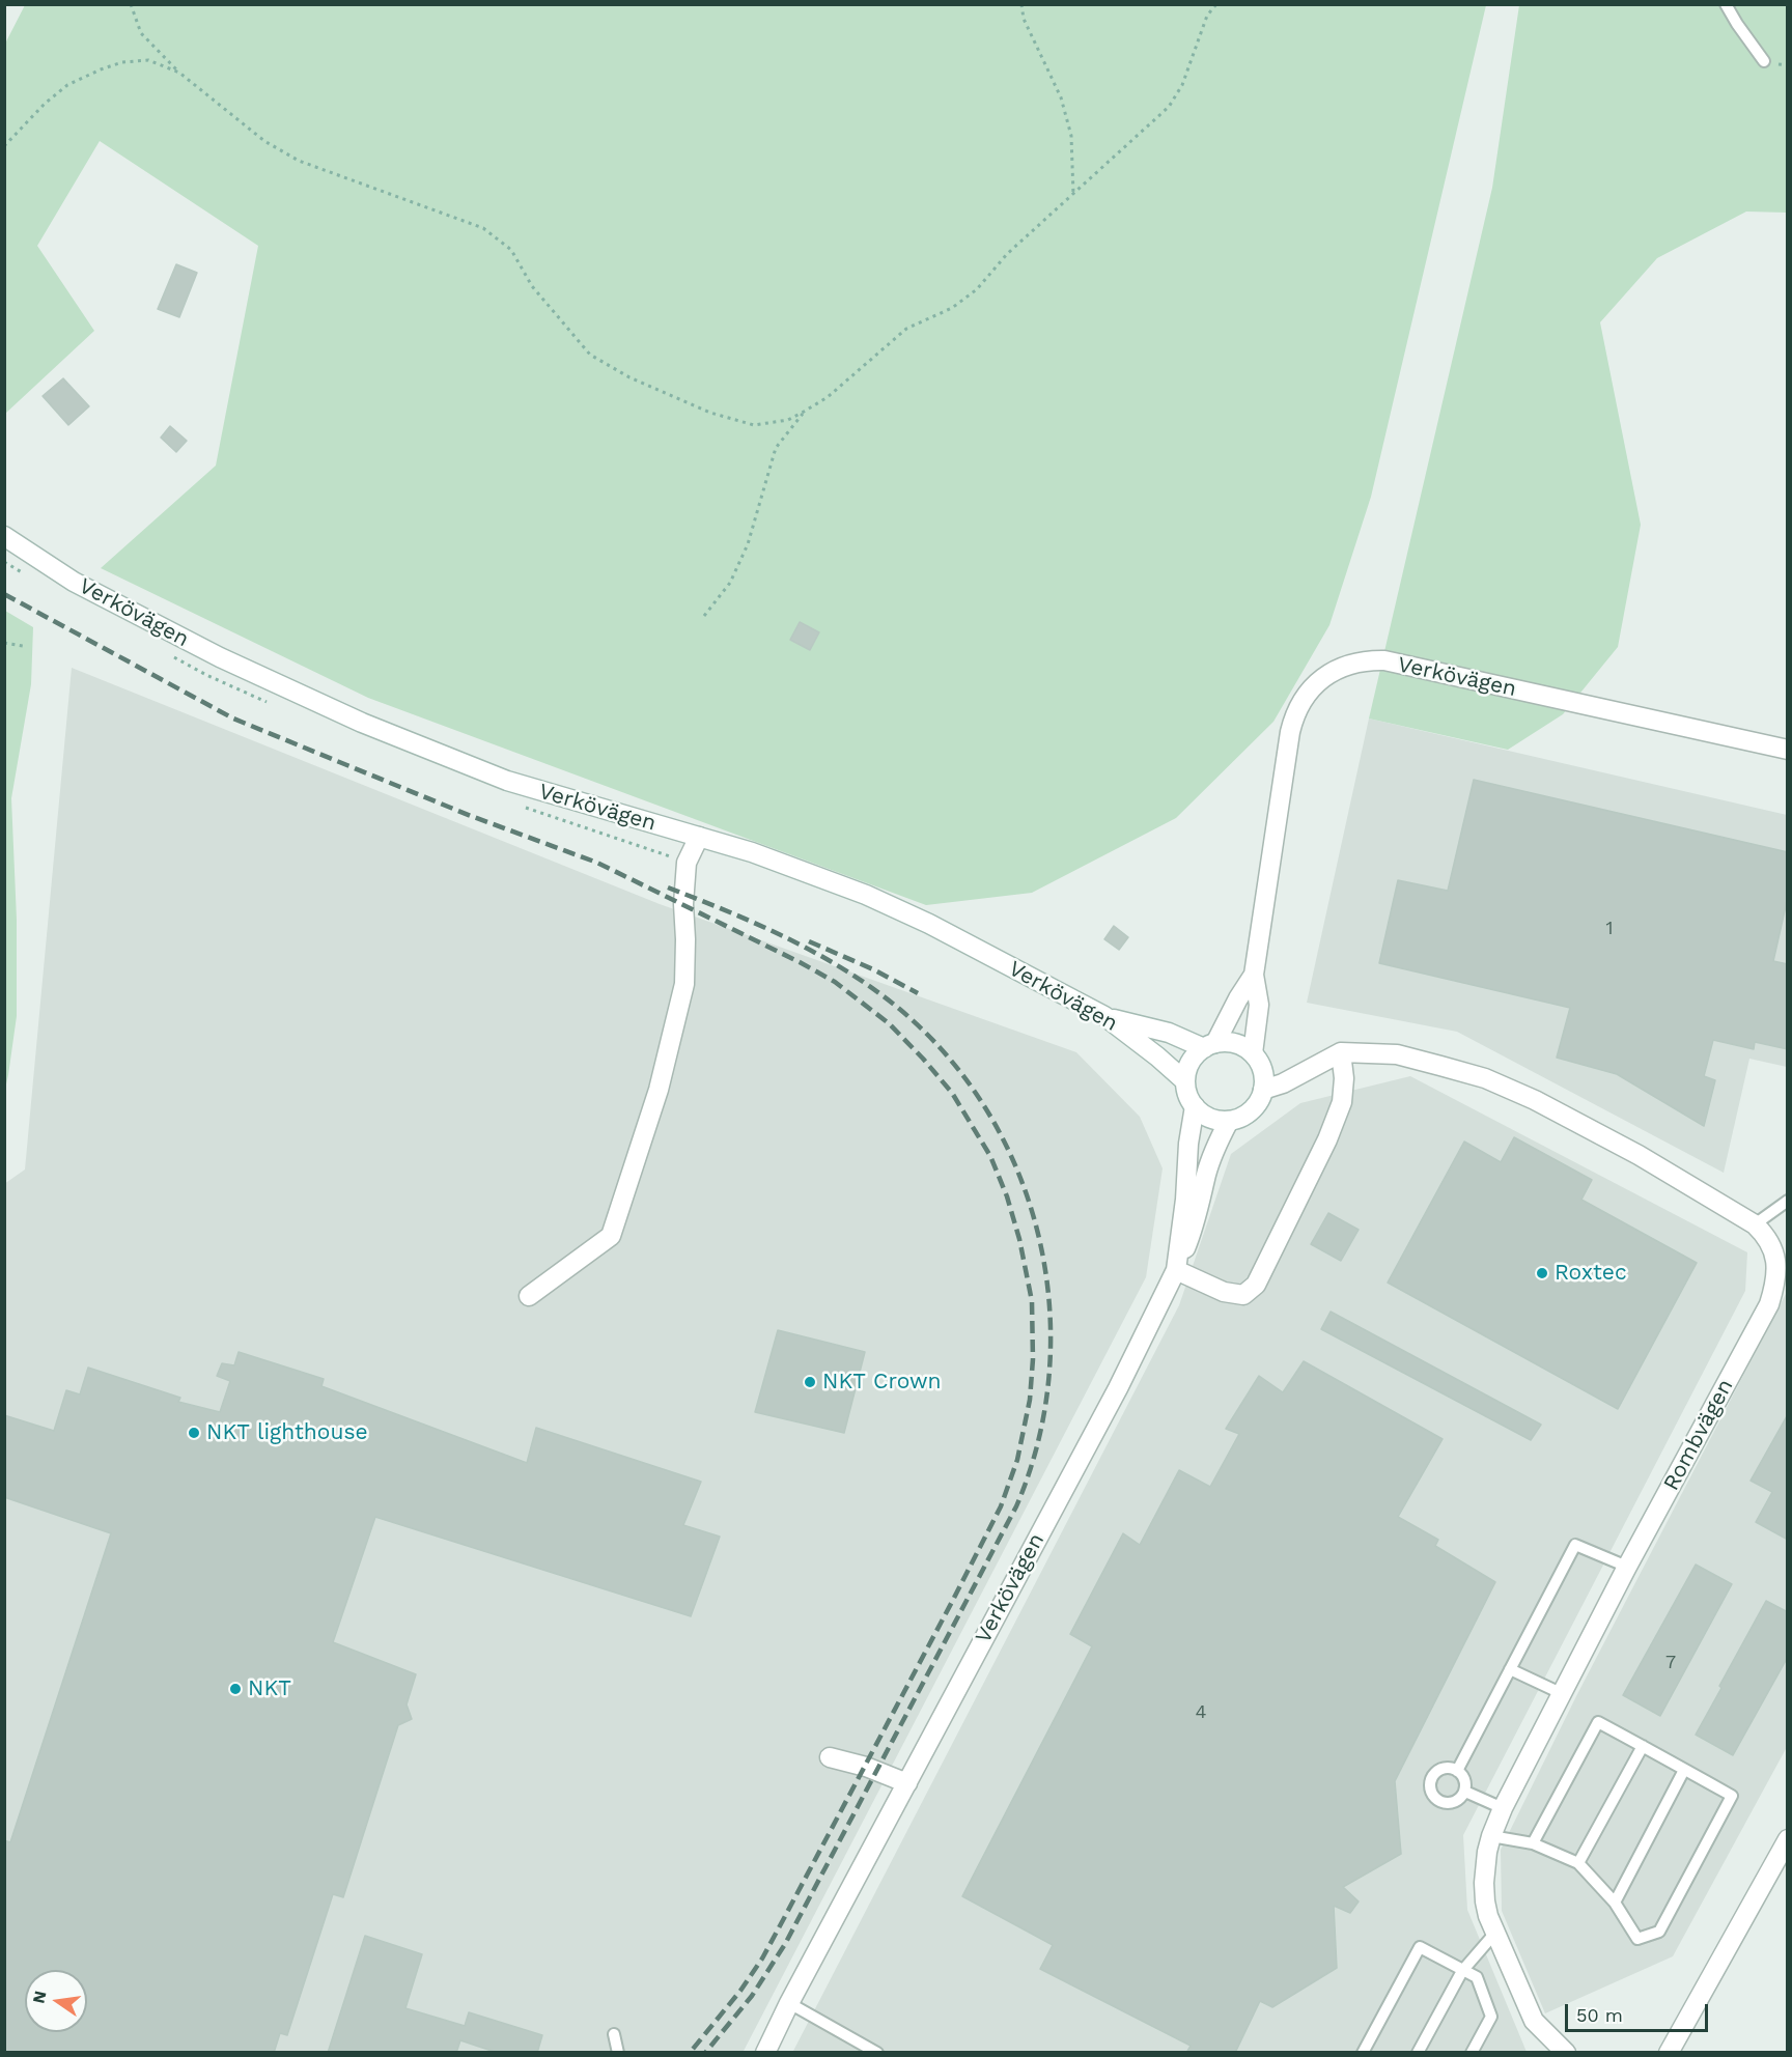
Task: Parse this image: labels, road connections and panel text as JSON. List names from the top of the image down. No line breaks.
{"streets":{"street":["Verkövägen","Rombvägen"]},"places":["Roxtec","NKT Crown","NKT lighthouse","NKT"],"house_numbers":["1","7","4"],"scale_bar":"50 m","north":"left"}
